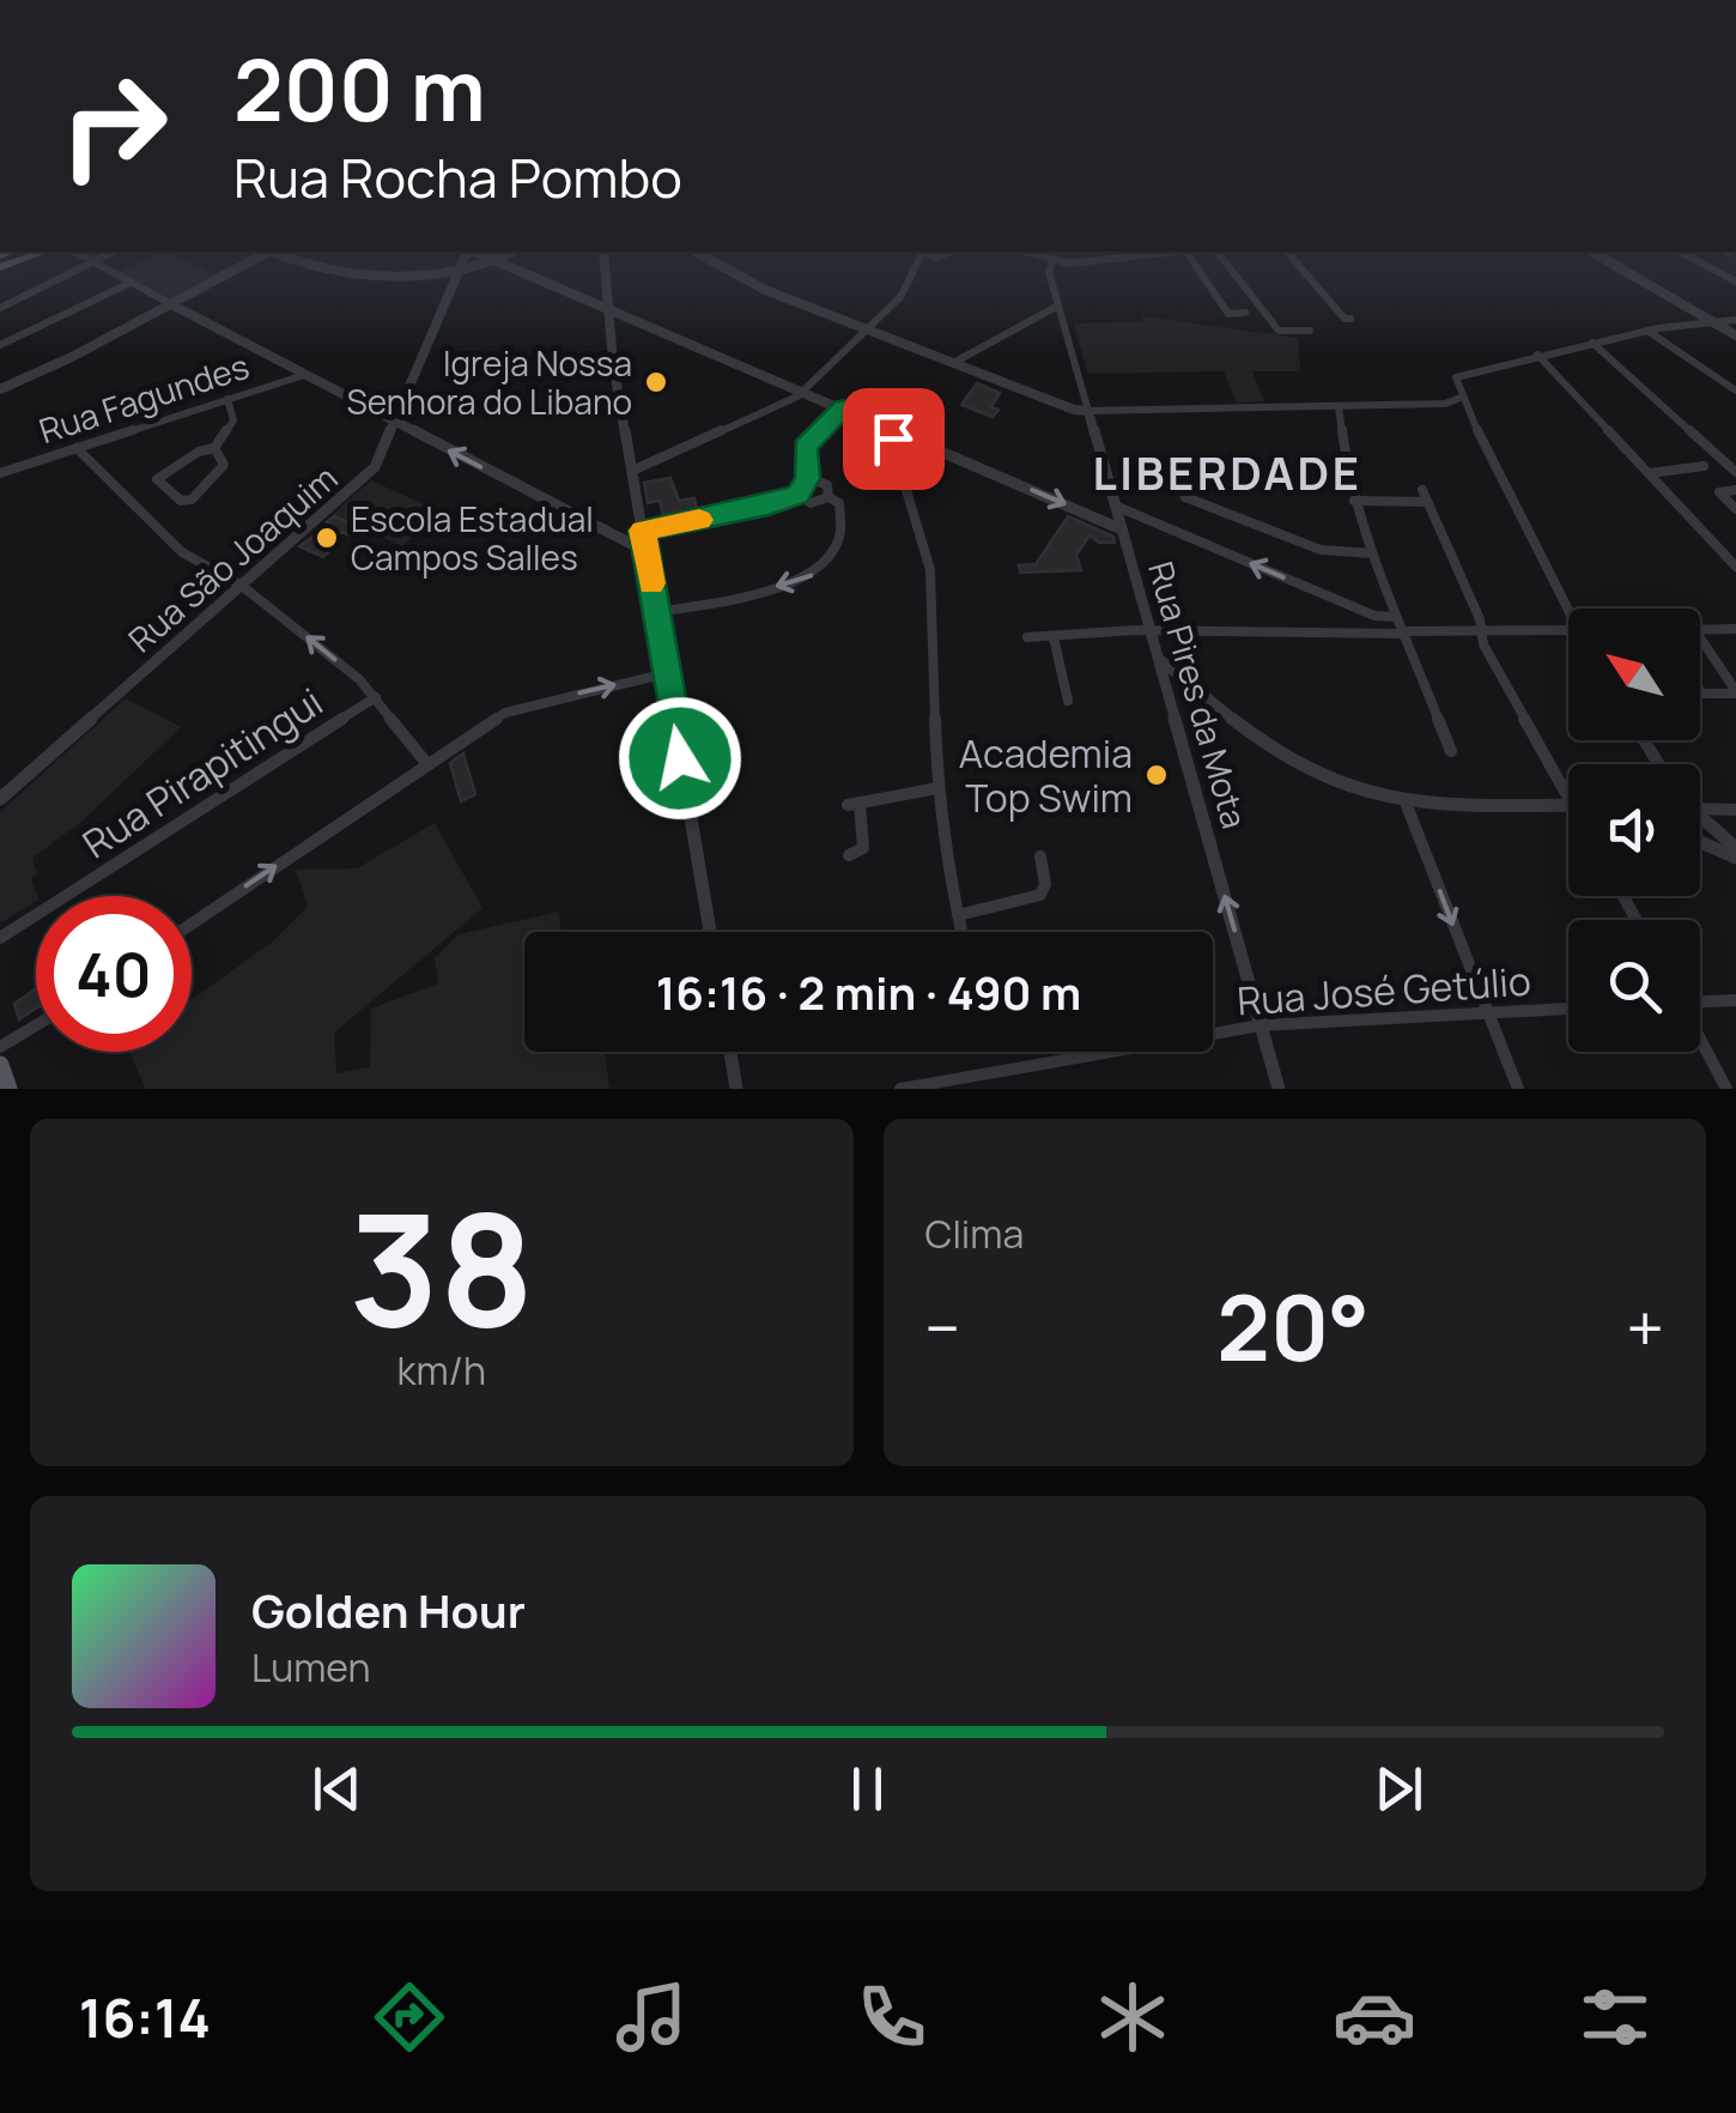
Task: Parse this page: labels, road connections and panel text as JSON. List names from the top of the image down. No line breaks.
{"streets":{"street":["Rua Fagundes","Rua São Joaquim","Rua Pires da Mota","Rua Pirapitingui","Rua José Getúlio"]},"crossings":[["Rua Pires da Mota","Rua José Getúlio"]],"one_way":["Rua Pires da Mota"],"districts":["LIBERDADE"],"places":["Igreja Nossa Senhora do Libano","Escola Estadual Campos Salles","Academia Top Swim"],"north":"top left","page":{"turn":["200 m","Rua Rocha Pombo"],"limit":"40","trip":"16:16 · 2 min · 490 m","tile":[["38","km/h"],"Clima"],"heat":["−","20°","+"],"song":["Golden Hour","Lumen"],"tabs":"16:14"}}
